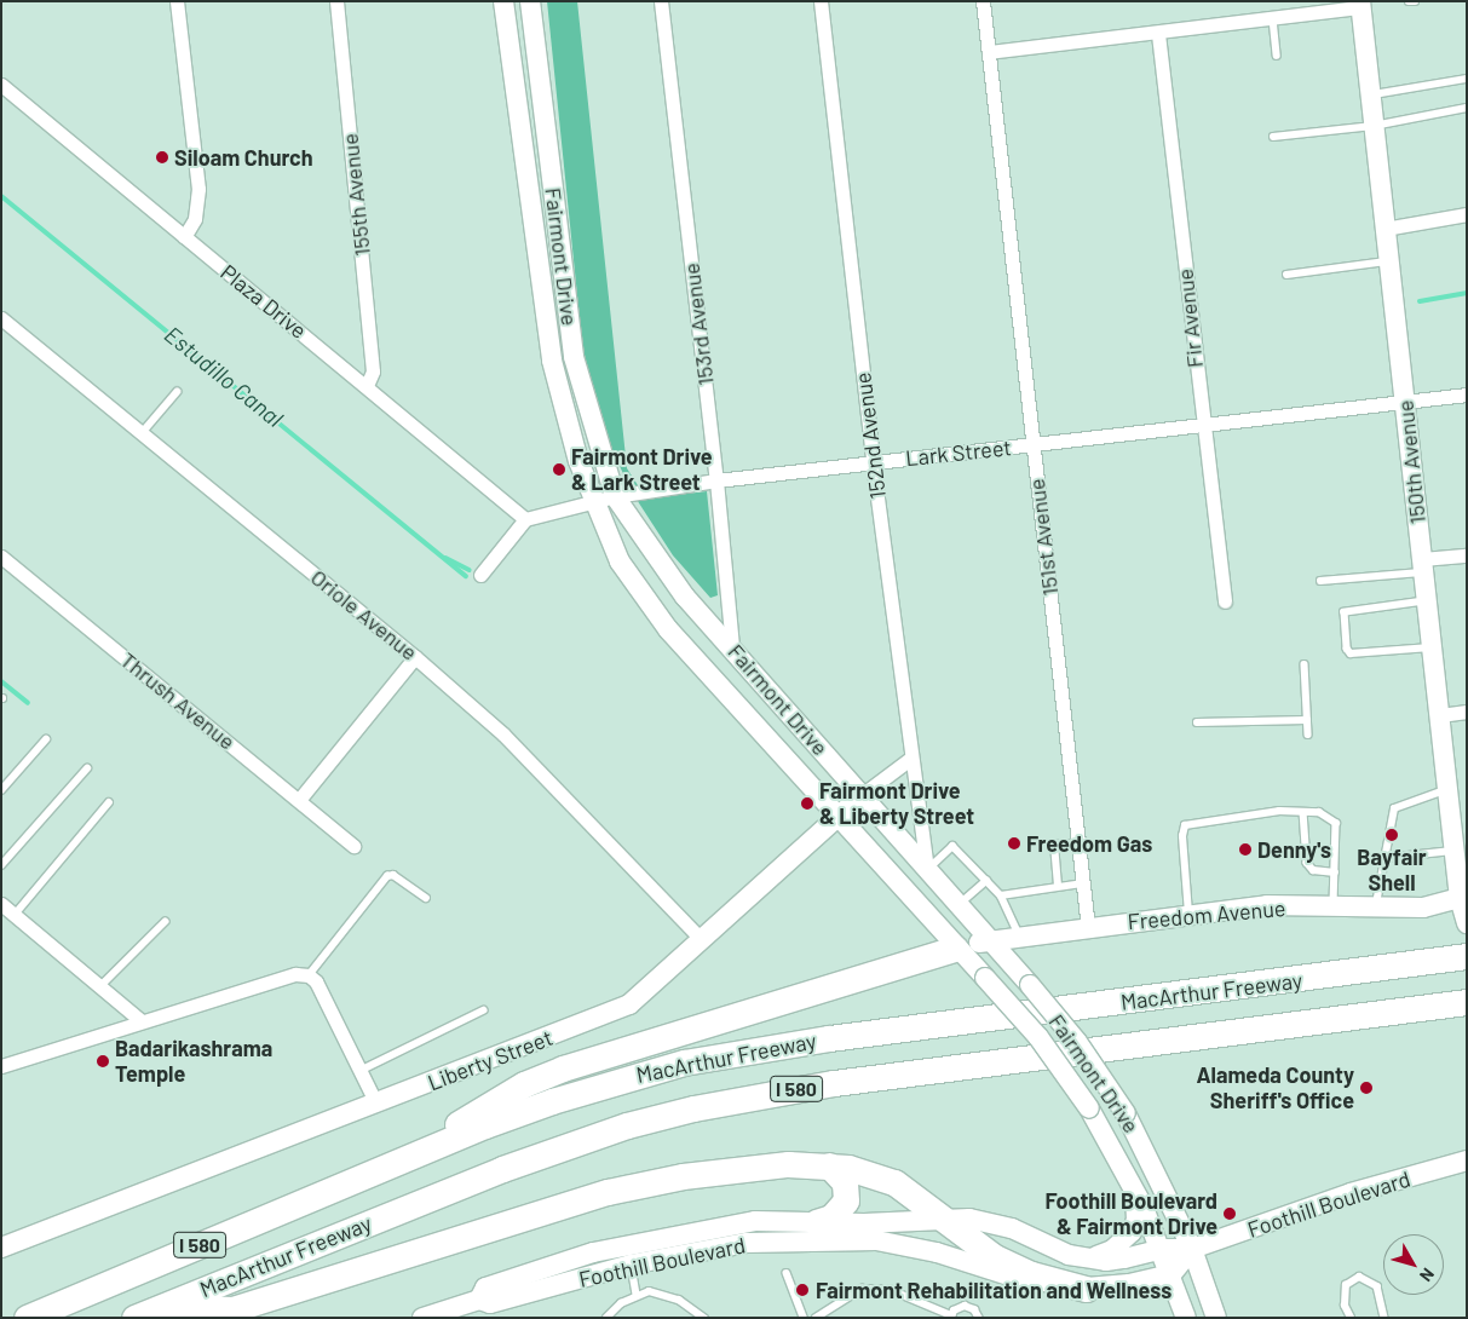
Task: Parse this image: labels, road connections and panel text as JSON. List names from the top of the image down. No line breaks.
{"streets":{"highway":["MacArthur Freeway","I 580"],"main road":["Fairmont Drive","150th Avenue","Freedom Avenue","Liberty Street","Foothill Boulevard"],"street":["155th Avenue","Plaza Drive","Fir Avenue","153rd Avenue","152nd Avenue","Lark Street","151st Avenue","Oriole Avenue","Thrush Avenue"]},"crossings":[["155th Avenue","Plaza Drive"],["Fairmont Drive","153rd Avenue"],["Fairmont Drive","152nd Avenue"],["Fairmont Drive","Lark Street"],["Fairmont Drive","Freedom Avenue"],["Fairmont Drive","Liberty Street"],["Fairmont Drive","Foothill Boulevard"],["Plaza Drive","Lark Street"],["Fir Avenue","Lark Street"],["153rd Avenue","Lark Street"],["152nd Avenue","Lark Street"],["152nd Avenue","Liberty Street"],["Lark Street","150th Avenue"],["Lark Street","151st Avenue"],["150th Avenue","Freedom Avenue"],["151st Avenue","Freedom Avenue"],["Oriole Avenue","Liberty Street"]],"water":["Estudillo Canal"],"places":["Siloam Church","Fairmont Drive & Lark Street","Fairmont Drive & Liberty Street","Bayfair Shell","Freedom Gas","Denny's","Badarikashrama Temple","Alameda County Sheriff's Office","Foothill Boulevard & Fairmont Drive","Fairmont Rehabilitation and Wellness"],"north":"bottom right"}
